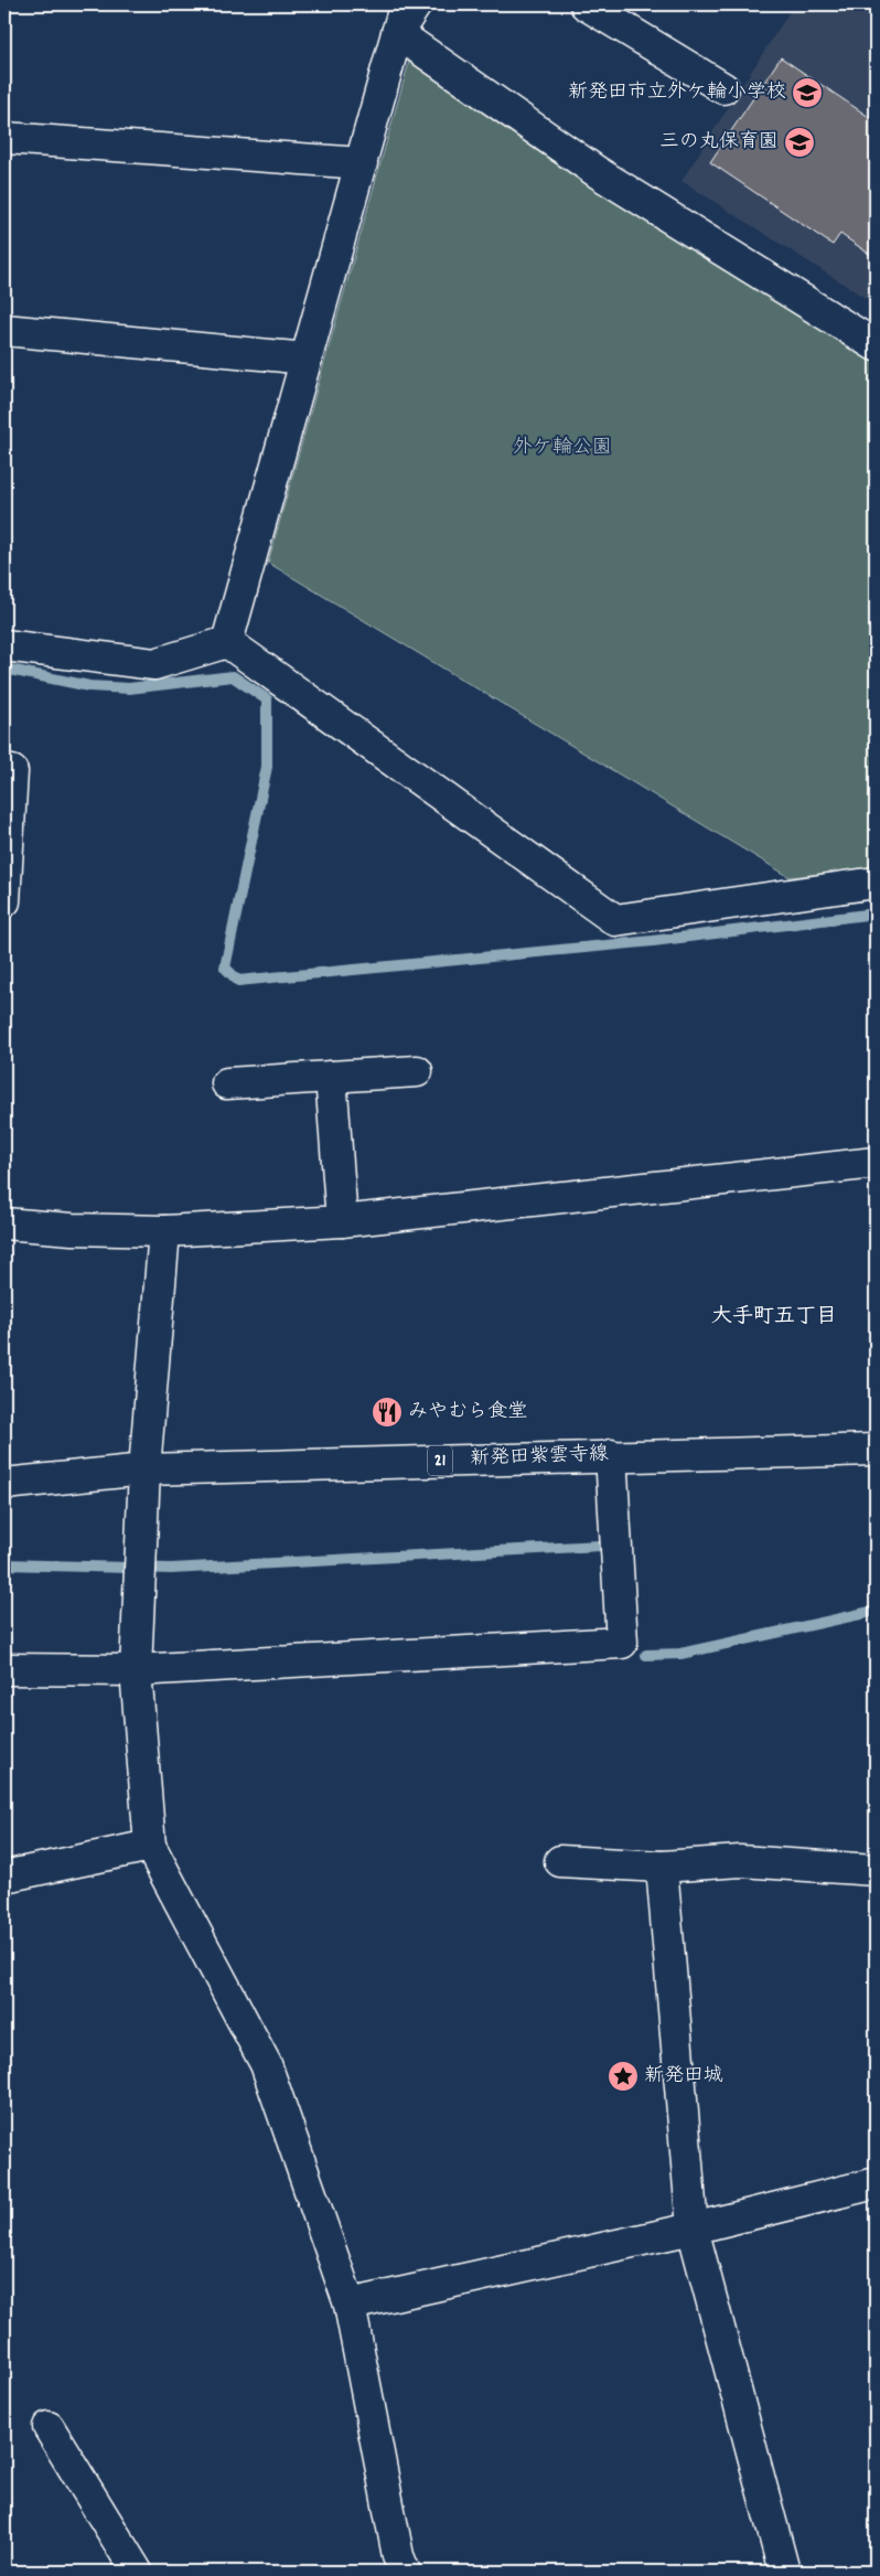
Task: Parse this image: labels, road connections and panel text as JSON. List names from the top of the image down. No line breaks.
{"streets":{"street":["新発田紫雲寺線","21"]},"districts":["大手町五丁目"],"parks":["外ケ輪公園"],"places":{"school or university":["新発田市立外ケ輪小学校","三の丸保育園"],"restaurant":["みやむら食堂"],"place":["新発田城"]}}
